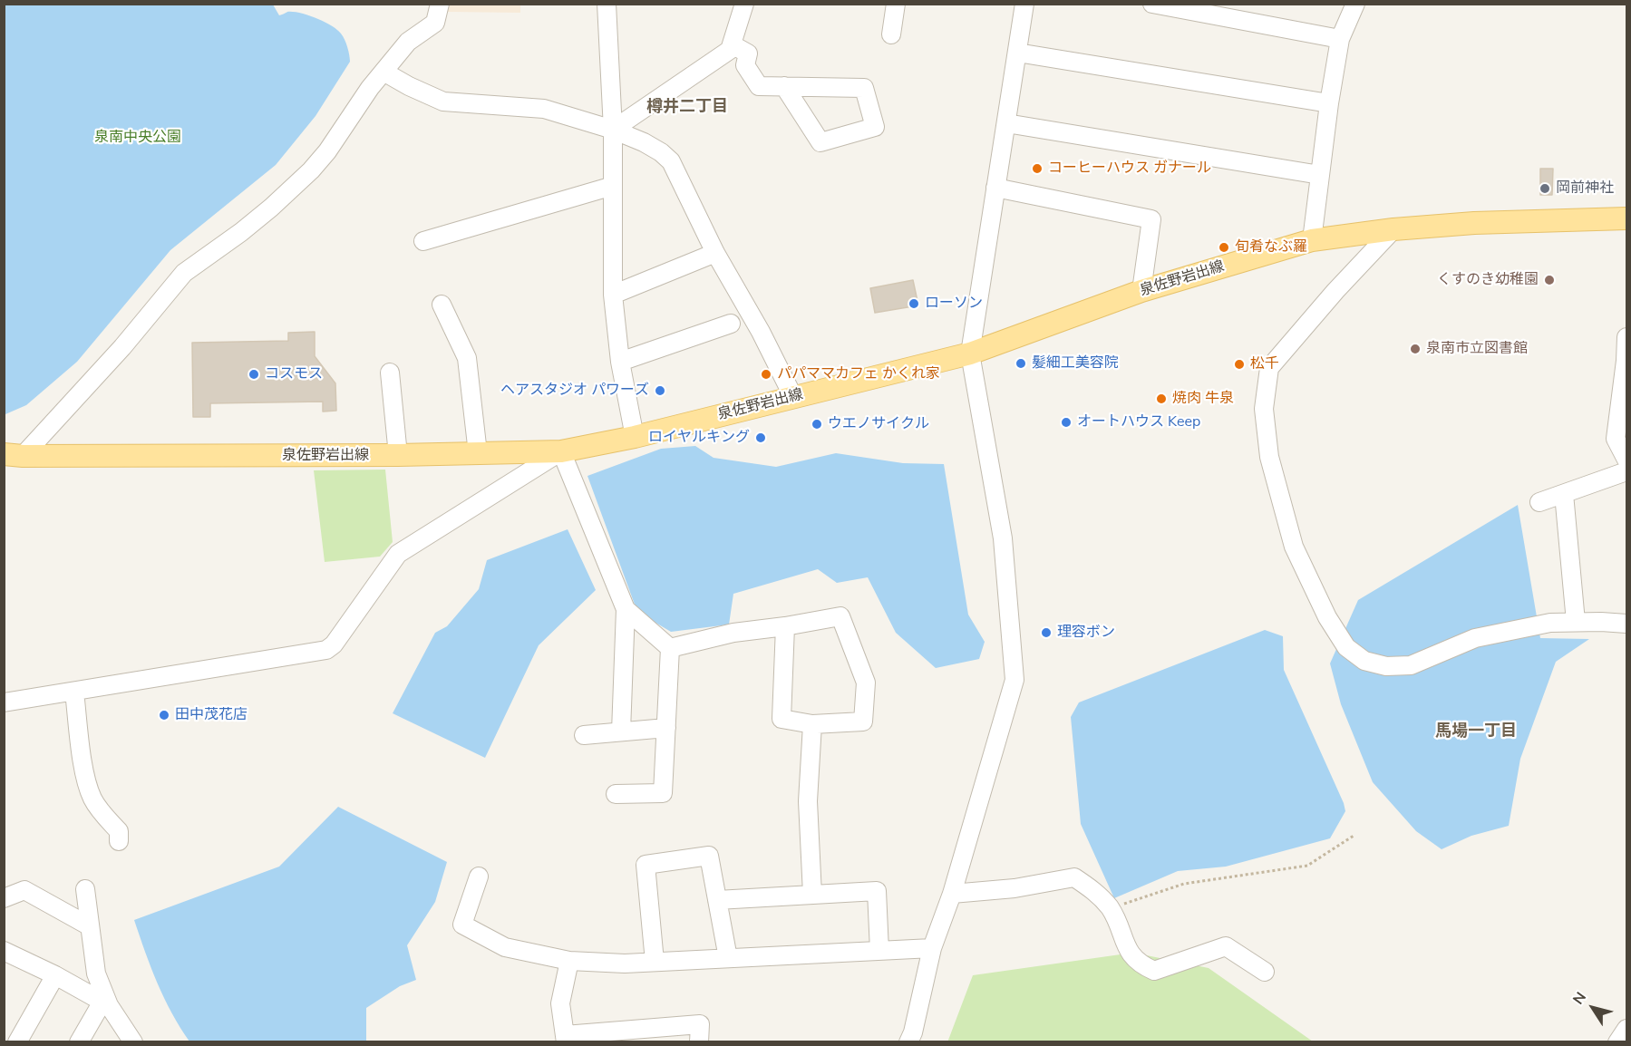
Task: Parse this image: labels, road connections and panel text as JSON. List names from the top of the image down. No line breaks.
{"streets":{"main road":["泉佐野岩出線"]},"districts":["樽井二丁目","馬場一丁目"],"parks":["泉南中央公園"],"places":["コーヒーハウス ガナール","岡前神社","旬肴なぶ羅","くすのき幼稚園","ローソン","泉南市立図書館","髪細工美容院","松千","コスモス","パパママカフェ かくれ家","ヘアスタジオ パワーズ","焼肉 牛泉","オートハウス Keep","ウエノサイクル","ロイヤルキング","理容ボン","田中茂花店"],"north":"top left"}
